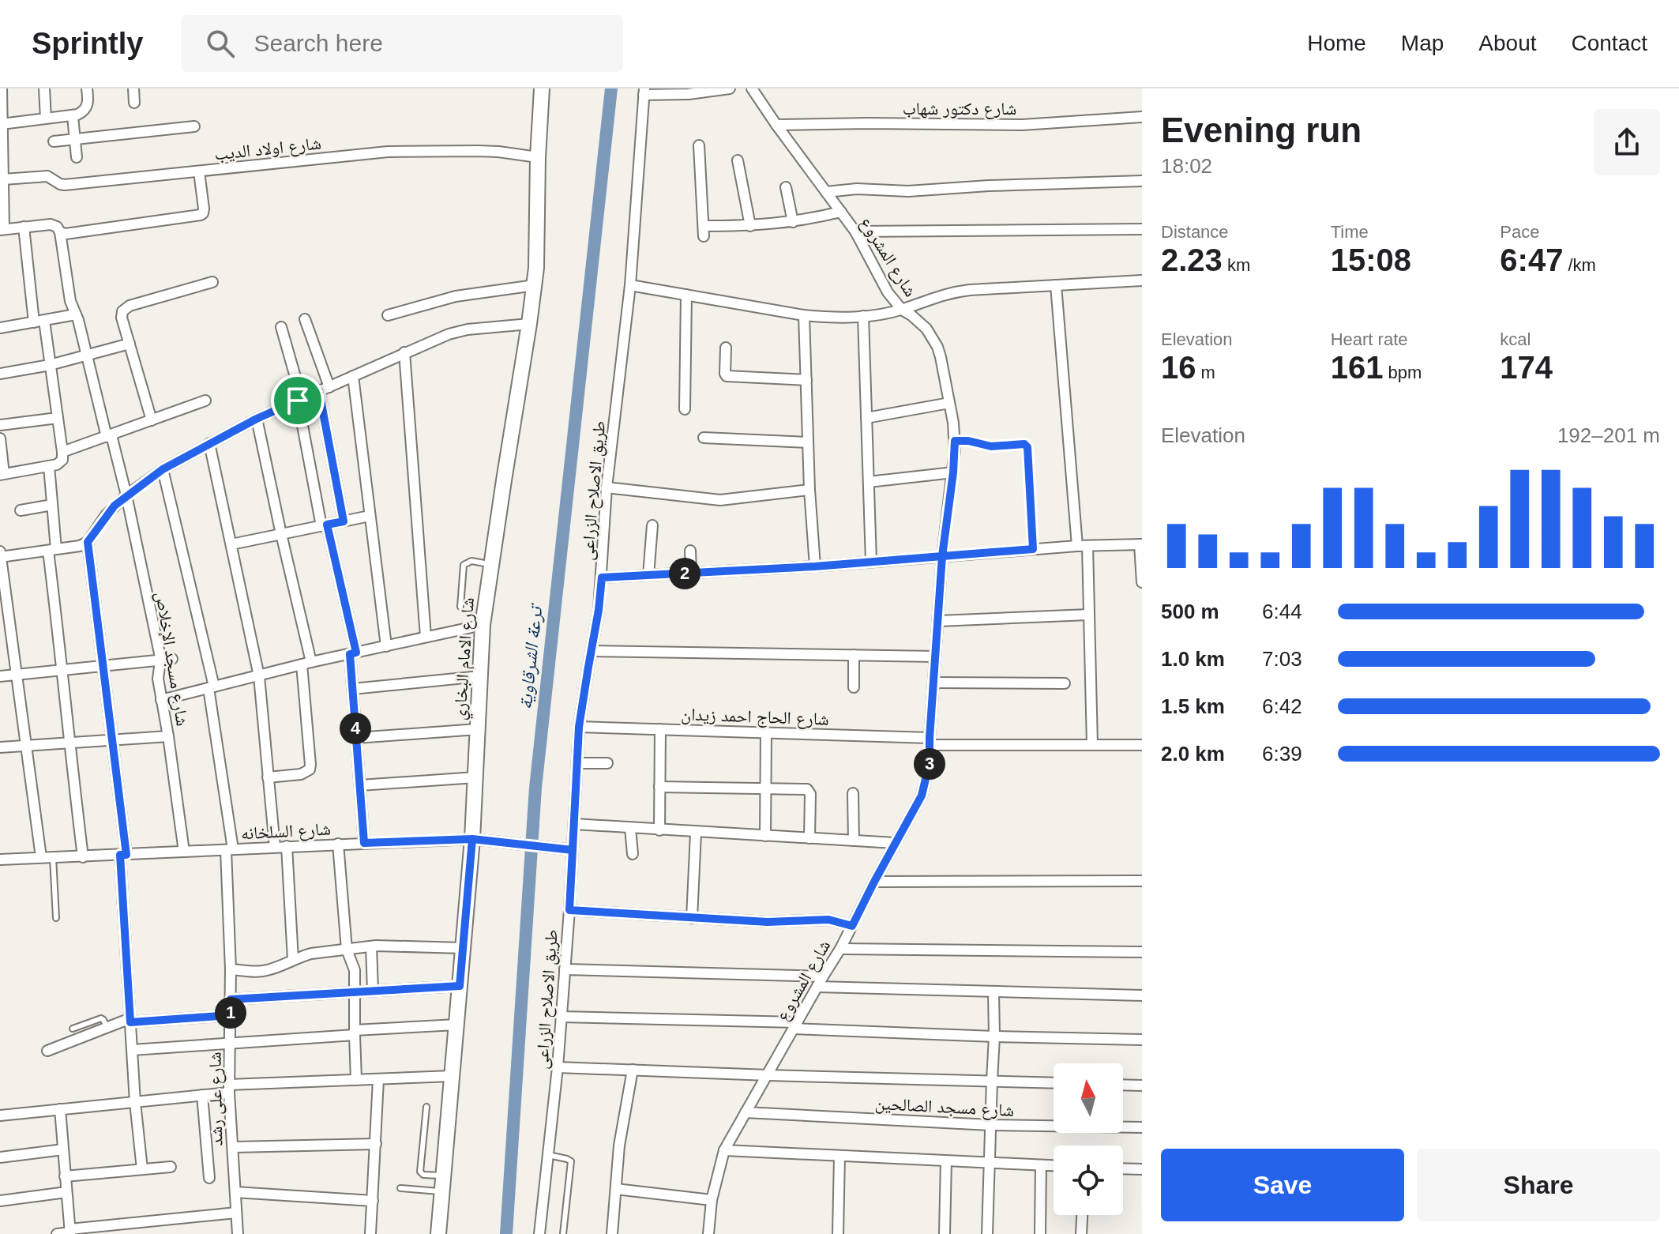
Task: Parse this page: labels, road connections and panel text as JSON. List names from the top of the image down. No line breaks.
{"streets":{"street":["شارع دكتور شهاب","شارع اولاد الديب","شارع المشروع","طريق الاصلاح الزراعى","شارع مسجد الإخلاص","شارع الامام البخاري","شارع الحاج احمد زيدان","شارع السلخانه","شارع على رشد","شارع مسجد الصالحين"]},"crossings":[["شارع دكتور شهاب","شارع المشروع"],["شارع اولاد الديب","شارع الامام البخاري"],["شارع المشروع","شارع الحاج احمد زيدان"],["شارع المشروع","شارع مسجد الصالحين"],["طريق الاصلاح الزراعى","شارع الحاج احمد زيدان"],["طريق الاصلاح الزراعى","شارع السلخانه"],["شارع مسجد الإخلاص","شارع السلخانه"],["شارع الامام البخاري","شارع السلخانه"],["شارع السلخانه","شارع على رشد"]],"water":["ترعة الشرقاوية"],"north":"top","page":{"header":"Sprintly","search":"Search here","nav":["Home","Map","About","Contact"],"heading":["Evening run","18:02"],"stats":[["Distance","2.23 km"],["Time","15:08"],["Pace","6:47 /km"],["Elevation","16 m"],["Heart rate","161 bpm"],["kcal","174"]],"chart":["Elevation","192–201 m"],"pins":["2","4","3","1"],"list":[{"name":"500 m","note":"6:44"},{"name":"1.0 km","note":"7:03"},{"name":"1.5 km","note":"6:42"},{"name":"2.0 km","note":"6:39"}],"buttons":["Save","Share"]}}
